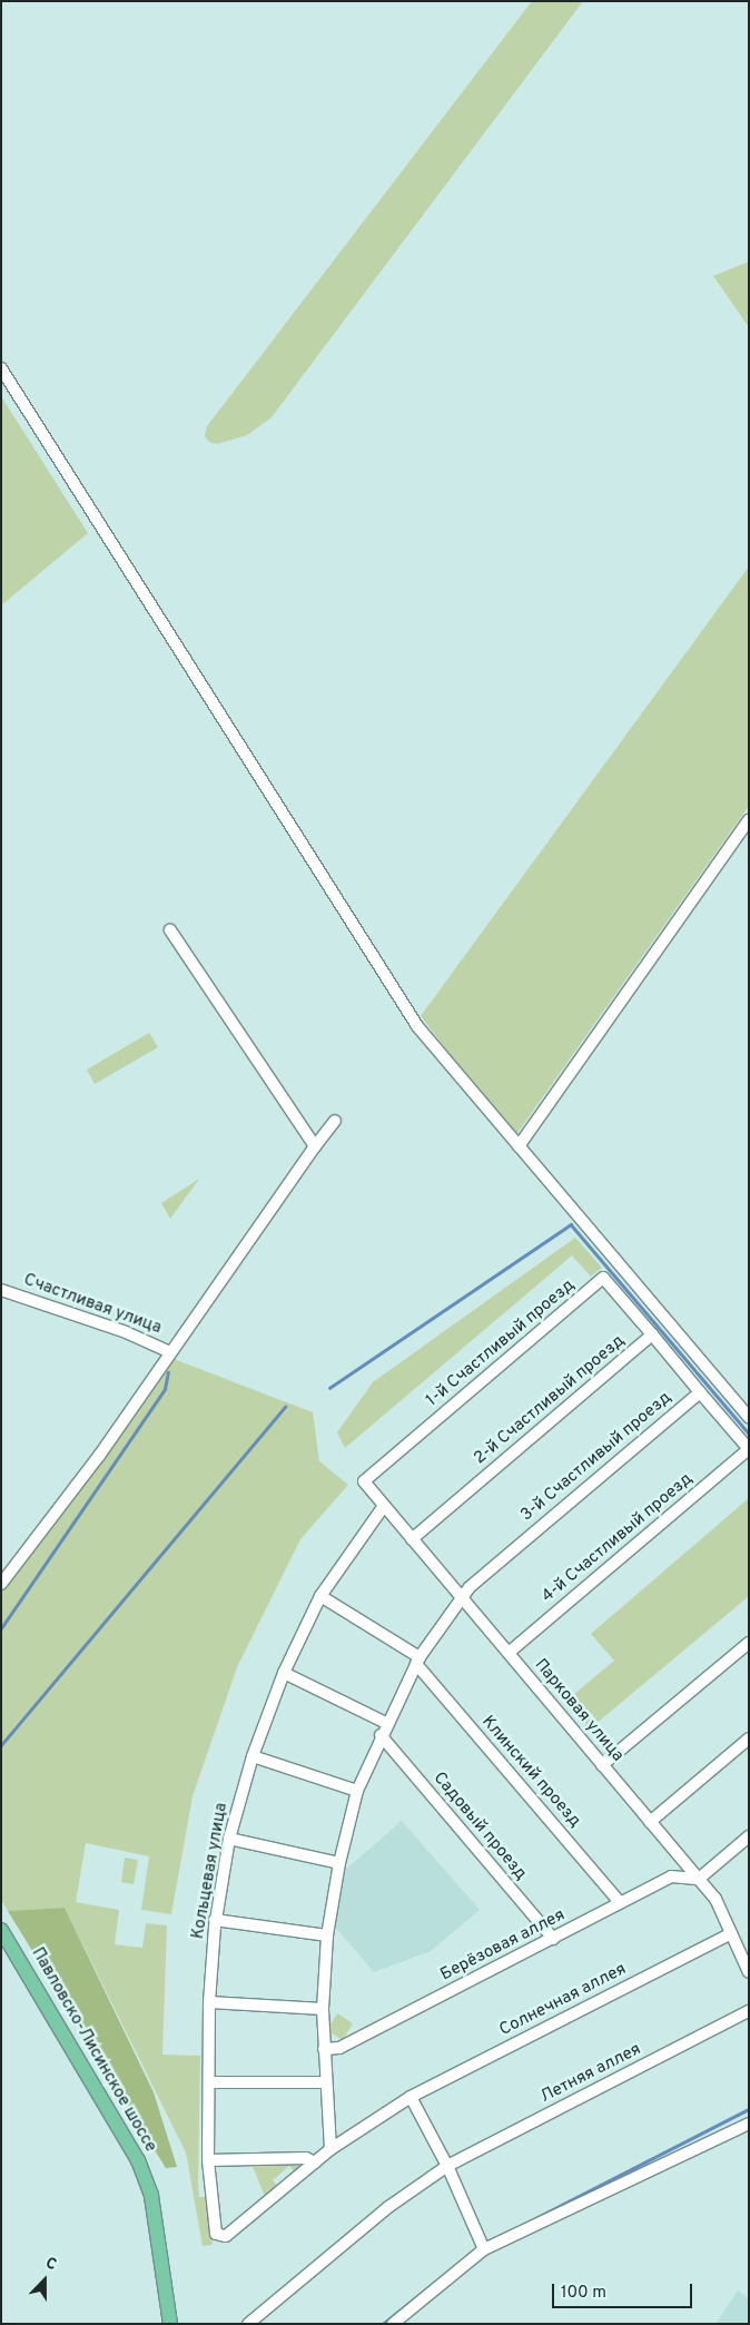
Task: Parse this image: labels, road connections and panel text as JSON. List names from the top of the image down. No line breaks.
{"streets":{"main road":["Павловско-Лисинское шоссе"],"street":["Счастливая улица","1-й Счастливый проезд","2-й Счастливый проезд","3-й Счастливый проезд","4-й Счастливый проезд","Парковая улица","Клинский проезд","Садовый проезд","Кольцевая улица","Берёзовая аллея","Солнечная аллея","Летняя аллея"]},"crossings":[["1-й Счастливый проезд","2-й Счастливый проезд"],["1-й Счастливый проезд","Парковая улица"],["2-й Счастливый проезд","Парковая улица"],["3-й Счастливый проезд","Парковая улица"],["3-й Счастливый проезд","Клинский проезд"],["3-й Счастливый проезд","Садовый проезд"],["3-й Счастливый проезд","Берёзовая аллея"],["3-й Счастливый проезд","Солнечная аллея"],["4-й Счастливый проезд","Парковая улица"],["Парковая улица","Кольцевая улица"],["Парковая улица","Берёзовая аллея"],["Парковая улица","Солнечная аллея"],["Клинский проезд","Кольцевая улица"],["Клинский проезд","Берёзовая аллея"],["Садовый проезд","Берёзовая аллея"],["Кольцевая улица","Солнечная аллея"]],"scale_bar":"100 m","north":"top"}
